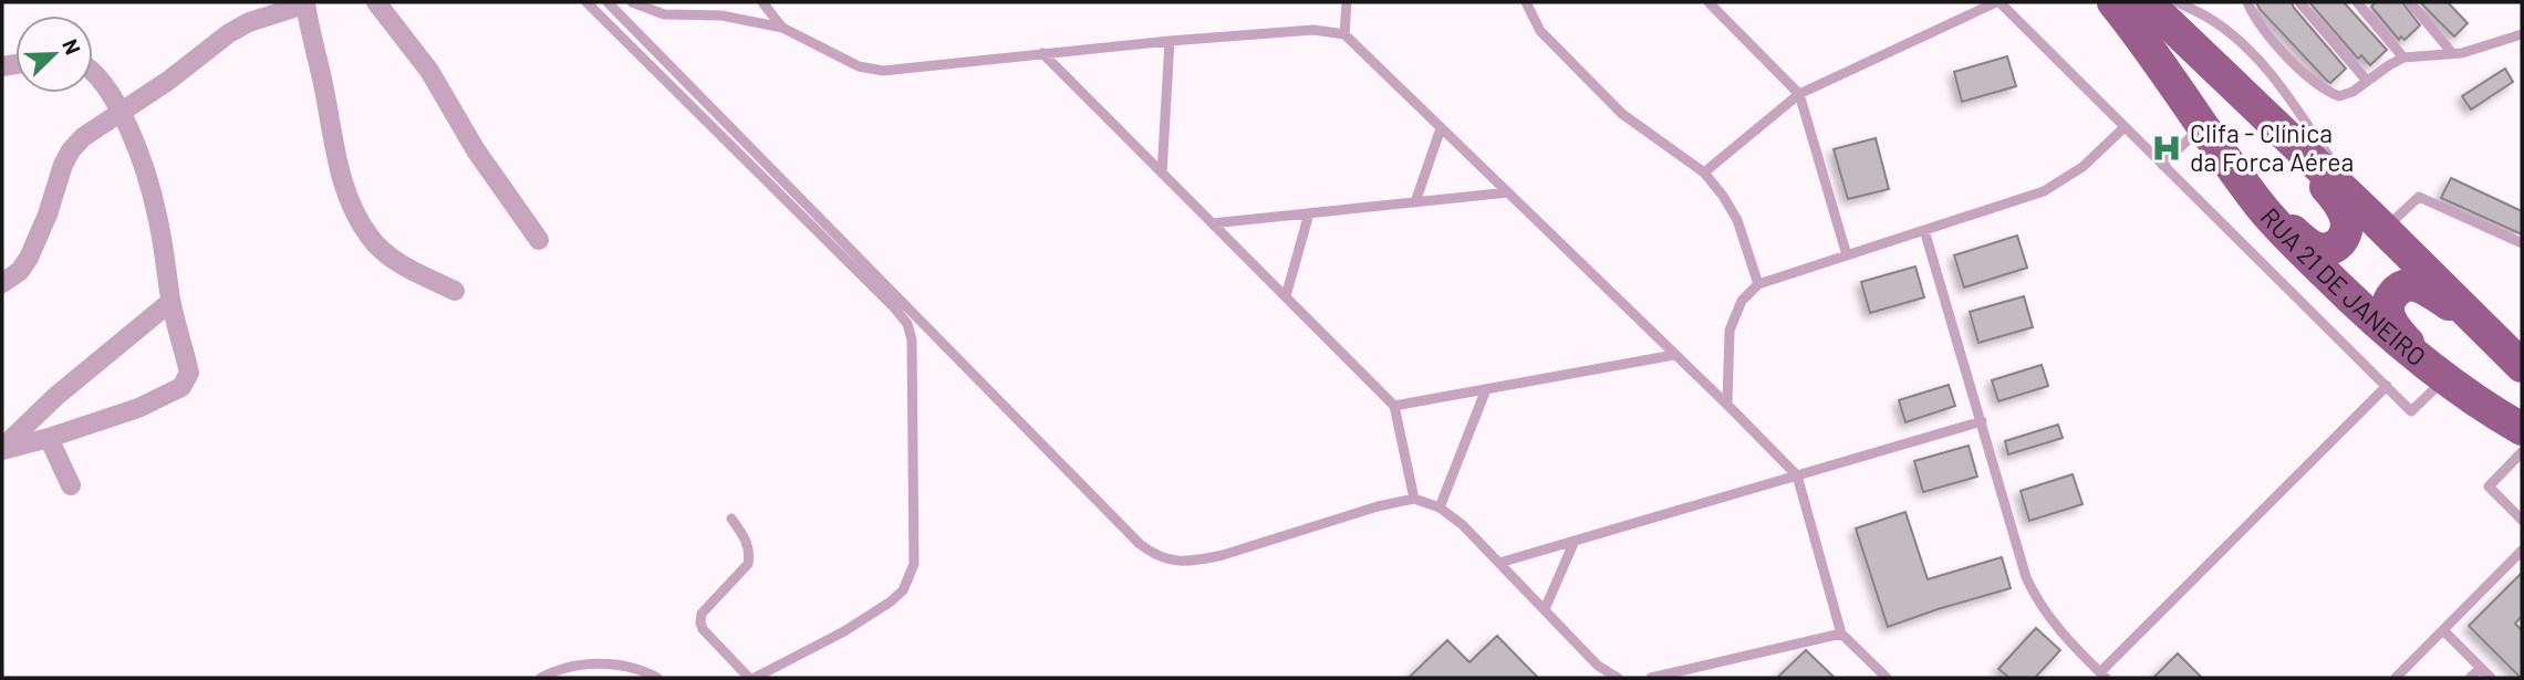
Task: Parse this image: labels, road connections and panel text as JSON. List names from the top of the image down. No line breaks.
{"streets":{"main road":["RUA 21 DE JANEIRO"]},"places":{"hospital":["Clifa - Clínica da Forca Aérea"]},"north":"top right"}
